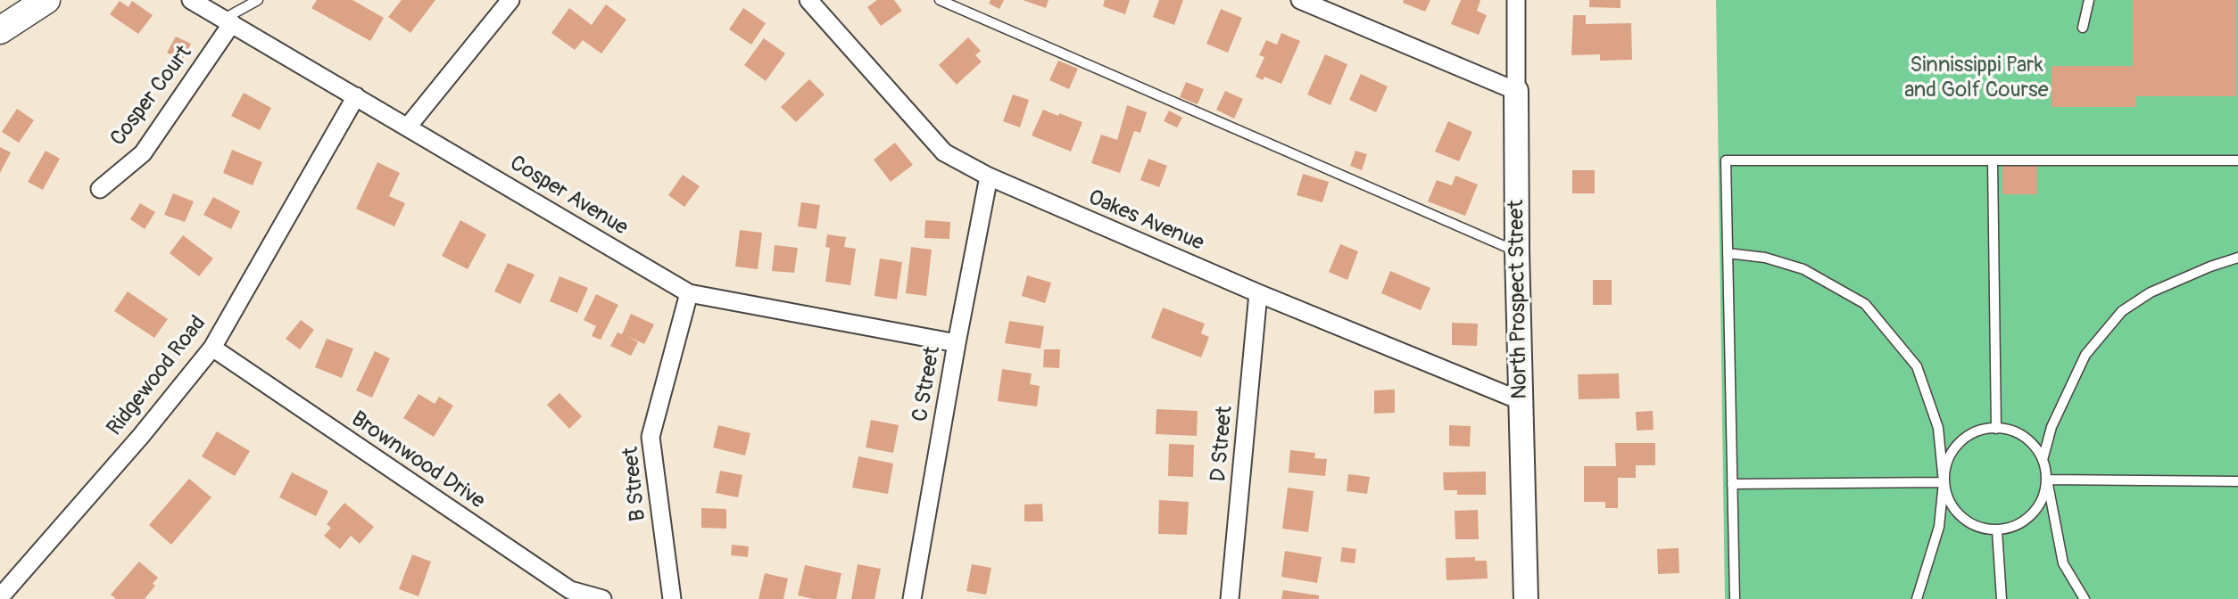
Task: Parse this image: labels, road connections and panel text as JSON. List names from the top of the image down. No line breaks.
{"streets":{"street":["Cosper Court","Cosper Avenue","Oakes Avenue","North Prospect Street","Ridgewood Road","C Street","D Street","Brownwood Drive","B Street"]},"crossings":[["Cosper Court","Cosper Avenue"],["Cosper Avenue","Ridgewood Road"],["Cosper Avenue","C Street"],["Cosper Avenue","B Street"],["Oakes Avenue","North Prospect Street"],["Oakes Avenue","C Street"],["Oakes Avenue","D Street"],["Ridgewood Road","Brownwood Drive"]],"parks":["Sinnissippi Park and Golf Course"]}
